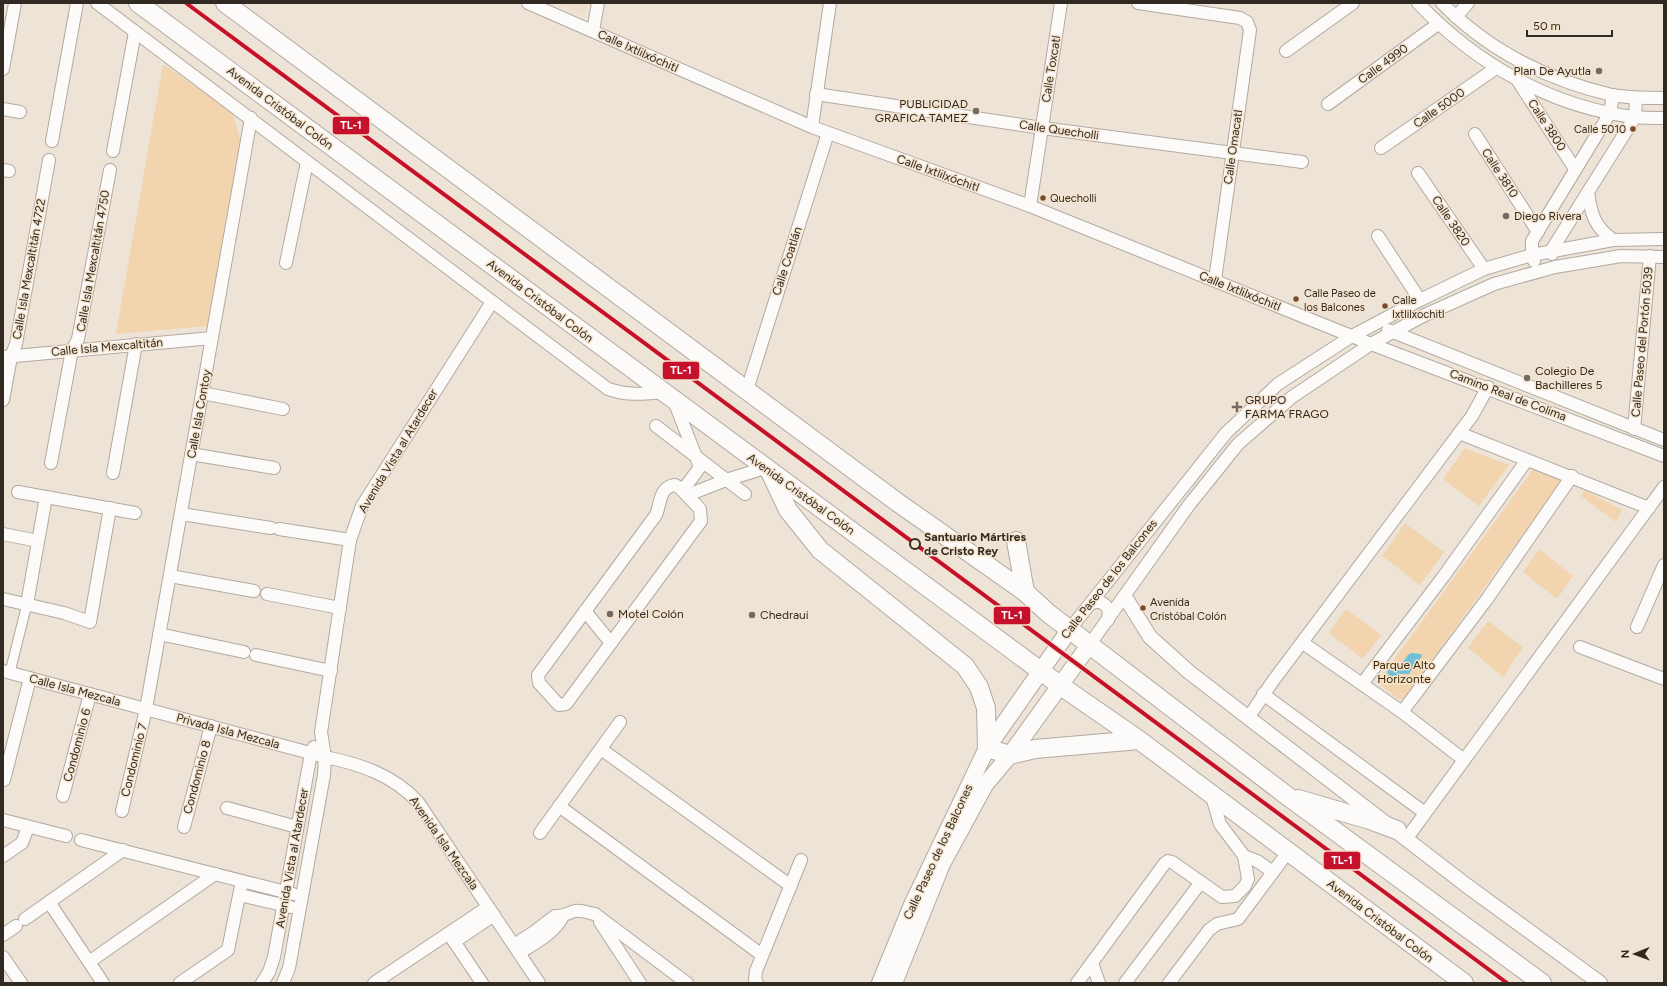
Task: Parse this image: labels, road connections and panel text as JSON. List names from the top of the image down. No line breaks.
{"streets":{"main road":["Avenida Cristóbal Colón","Calle Paseo de los Balcones"],"street":["Calle Ixtlilxóchitl","Calle 4990","Calle Toxcatl","Calle 5000","Calle 3800","Calle Quecholli","Calle Omacatl","Calle 3810","Calle 3820","Calle Isla Mexcaltitán 4750","Calle Coatlán","Calle Isla Mexcaltitán 4722","Calle Paseo del Portón 5039","Calle Isla Mexcaltitán","Camino Real de Colima","Calle Isla Contoy","Avenida Vista al Atardecer","Calle Isla Mezcala","Privada Isla Mezcala","Condominio 6","Condominio 7","Condominio 8","Avenida Isla Mezcala"]},"crossings":[["Calle Ixtlilxóchitl","Calle Toxcatl"],["Calle Ixtlilxóchitl","Calle Omacatl"],["Calle Ixtlilxóchitl","Calle Coatlán"],["Calle Ixtlilxóchitl","Camino Real de Colima"],["Calle Ixtlilxóchitl","Calle Paseo de los Balcones"],["Calle Toxcatl","Calle Quecholli"],["Avenida Cristóbal Colón","Calle Paseo de los Balcones"],["Calle Quecholli","Calle Omacatl"],["Calle 3820","Calle Paseo de los Balcones"],["Calle Isla Mexcaltitán 4750","Calle Isla Mexcaltitán"],["Calle Isla Mexcaltitán 4722","Calle Isla Mexcaltitán"],["Calle Paseo del Portón 5039","Camino Real de Colima"],["Calle Paseo del Portón 5039","Calle Paseo de los Balcones"],["Calle Isla Mexcaltitán","Calle Isla Contoy"],["Camino Real de Colima","Calle Paseo de los Balcones"],["Calle Isla Contoy","Calle Isla Mezcala"],["Calle Isla Contoy","Privada Isla Mezcala"],["Calle Isla Contoy","Condominio 7"],["Avenida Vista al Atardecer","Privada Isla Mezcala"],["Avenida Vista al Atardecer","Avenida Isla Mezcala"],["Calle Isla Mezcala","Privada Isla Mezcala"],["Calle Isla Mezcala","Condominio 6"],["Calle Isla Mezcala","Condominio 7"],["Privada Isla Mezcala","Condominio 7"],["Privada Isla Mezcala","Condominio 8"],["Privada Isla Mezcala","Avenida Isla Mezcala"]],"parks":["Parque Alto Horizonte"],"places":{"other":["Plan De Ayutla","PUBLICIDAD GRAFICA TAMEZ","Calle 5010","Quecholli","Diego Rivera","Calle Paseo de los Balcones","Calle Ixtlilxochitl","Colegio De Bachilleres 5","Santuario Mártires de Cristo Rey","Avenida Cristóbal Colón","Motel Colón","Chedraui"],"health":["GRUPO FARMA FRAGO"]},"lines":["transit line TL-1"],"scale_bar":"50 m","north":"left"}
